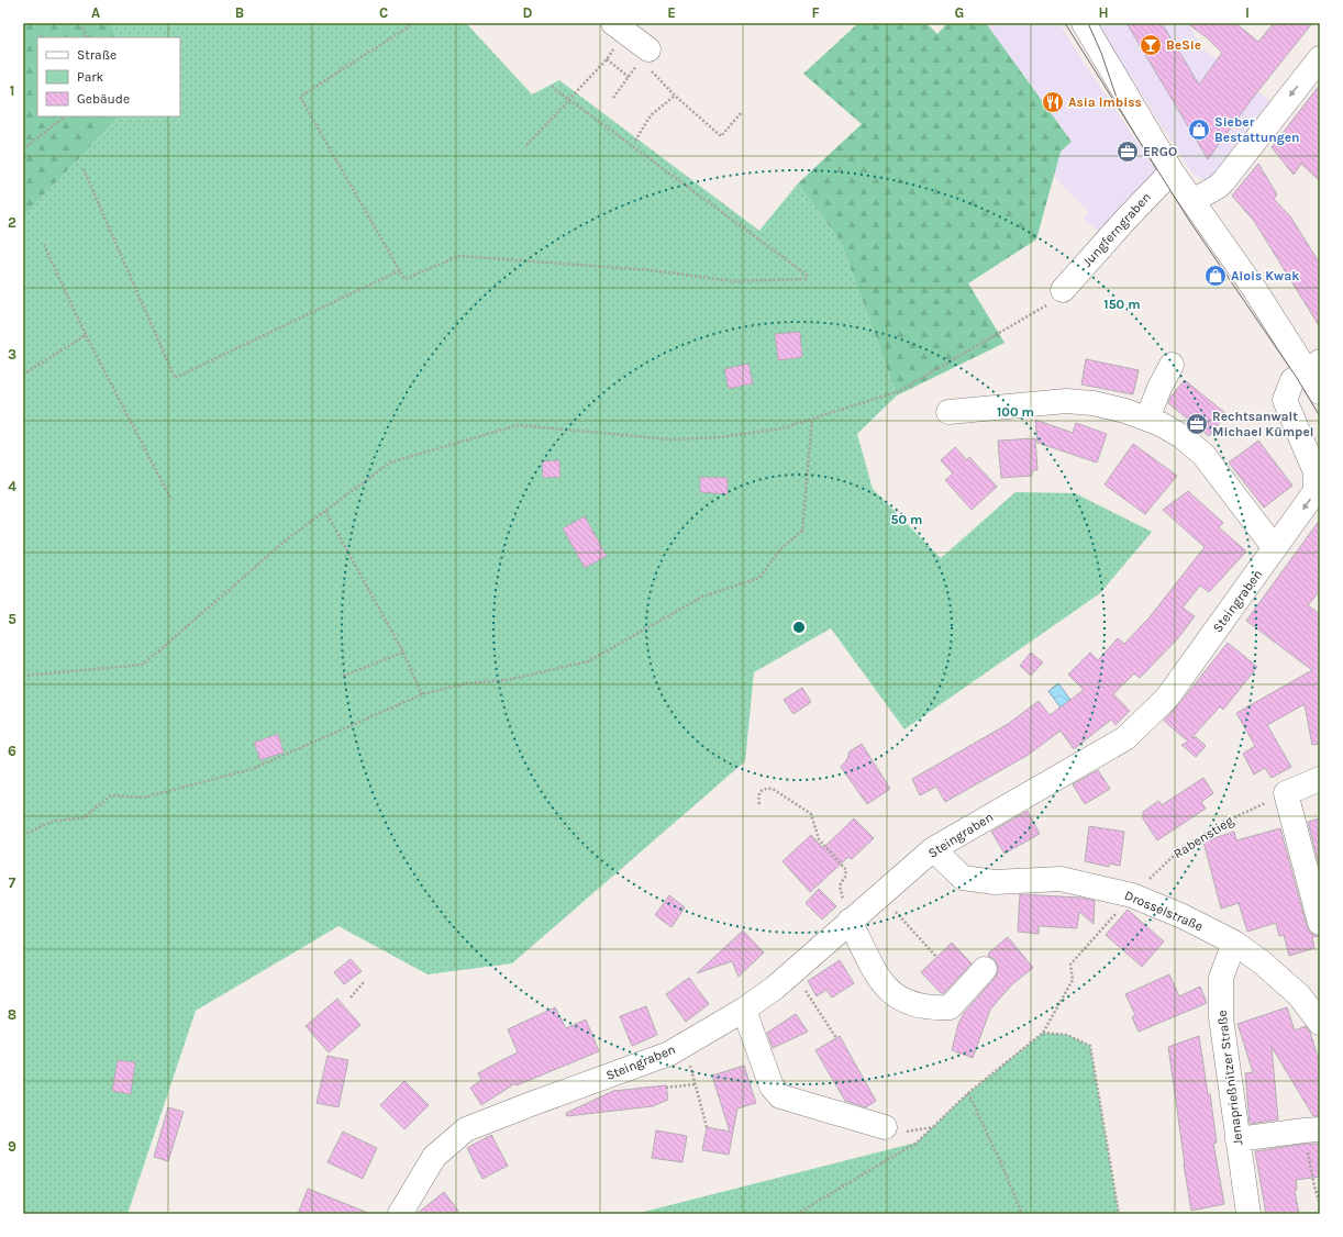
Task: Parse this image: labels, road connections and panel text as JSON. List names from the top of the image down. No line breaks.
{"streets":{"street":["Jungferngraben","Steingraben","Drosselstraße","Jenaprießnitzer Straße"],"path":["Rabenstieg"]},"crossings":[["Steingraben","Drosselstraße"],["Rabenstieg","Drosselstraße"],["Drosselstraße","Jenaprießnitzer Straße"]],"places":{"bar":["BeSie"],"restaurant":["Asia Imbiss"],"shop":["Sieber Bestattungen","Alois Kwak"],"office":["ERGO","Rechtsanwalt Michael Kümpel"]},"legend":["Straße","Park","Gebäude"],"grid":{"columns":["A","B","C","D","E","F","G","H","I"],"rows":["1","2","3","4","5","6","7","8","9"]},"rings":["150 m","100 m","50 m"]}
